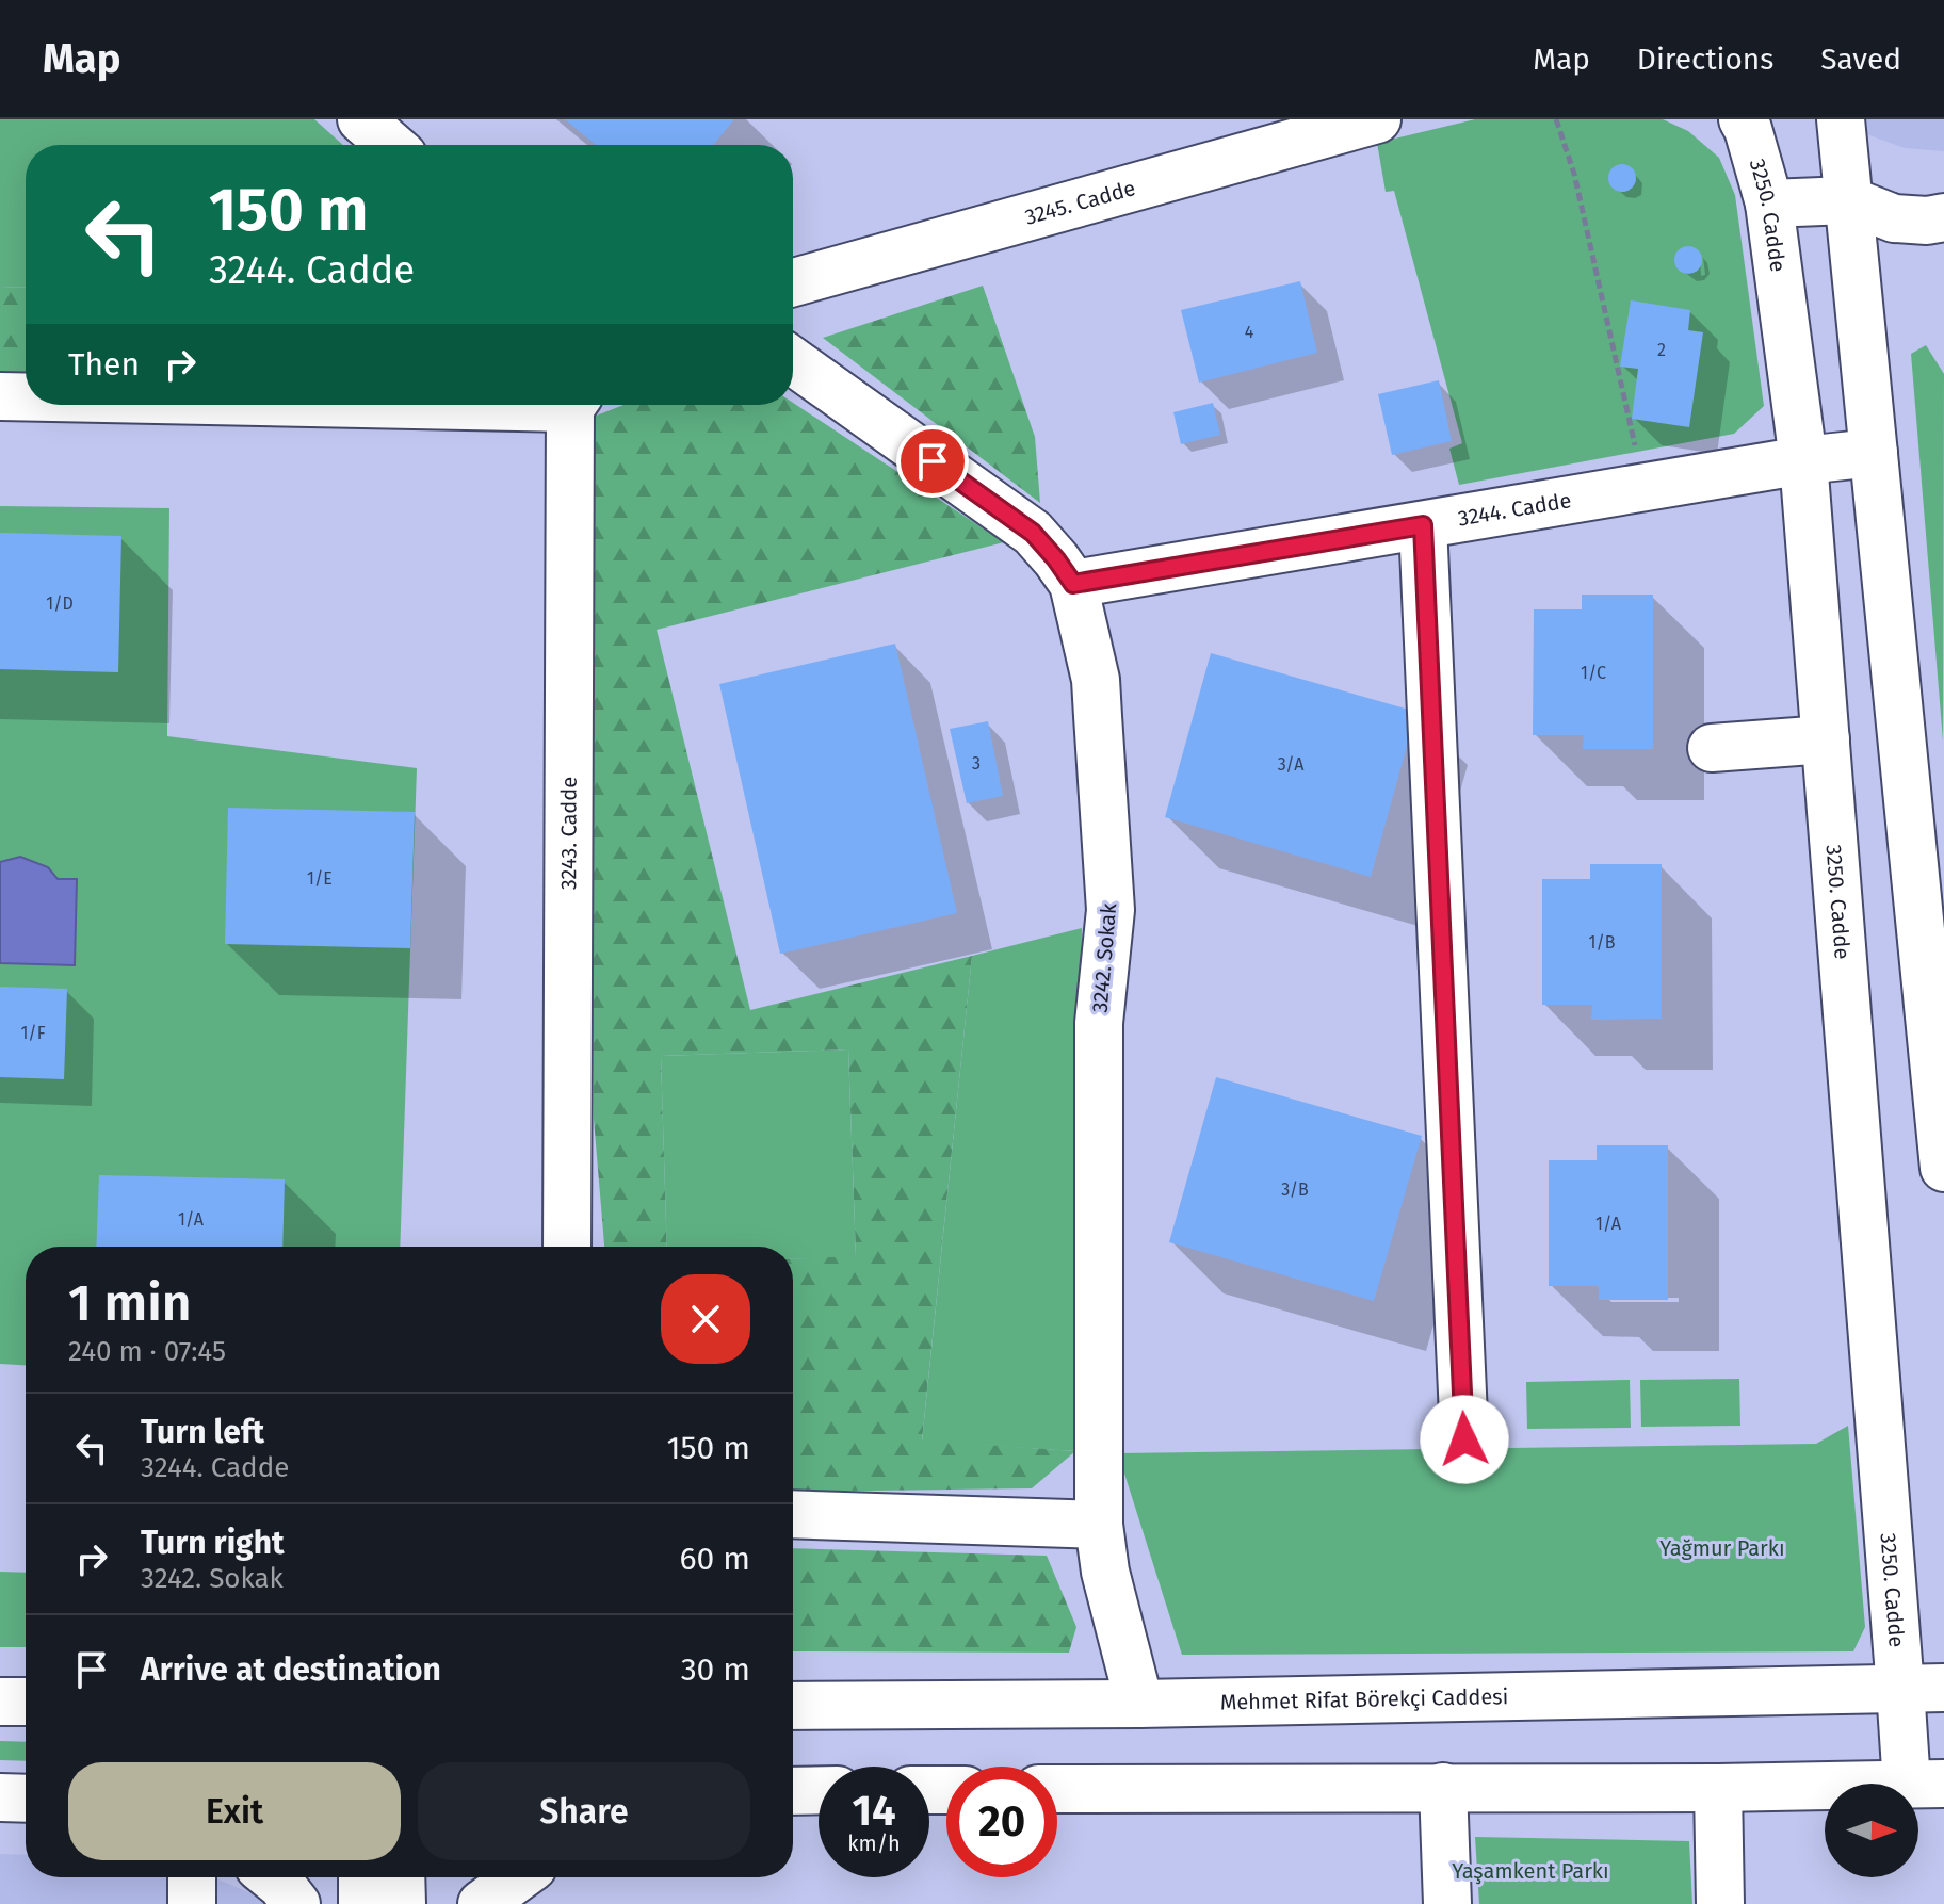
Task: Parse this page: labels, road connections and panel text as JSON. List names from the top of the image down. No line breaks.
{"streets":{"street":["3245. Cadde","3250. Cadde","3244. Cadde","3243. Cadde","3242. Sokak","Mehmet Rifat Börekçi Caddesi"]},"crossings":[["3250. Cadde","3244. Cadde"],["3250. Cadde","Mehmet Rifat Börekçi Caddesi"],["3244. Cadde","3242. Sokak"],["3242. Sokak","Mehmet Rifat Börekçi Caddesi"]],"parks":["Yağmur Parkı","Yaşamkent Parkı"],"house_numbers":["4","2","1/D","1/C","3","3/A","1/E","1/B","1/F","3/B","1/A","1/A"],"north":"right","page":{"header":"Map","nav":["Map","Directions","Saved"],"turn":["150 m","3244. Cadde"],"then":"Then","heading":["1 min","240 m · 07:45"],"list":[{"name":"Turn left","note":"3244. Cadde","value":"150 m"},{"name":"Turn right","note":"3242. Sokak","value":"60 m"},{"name":"Arrive at destination","value":"30 m"}],"buttons":["Exit","Share"],"speed":"14 km/h","limit":"20"}}
